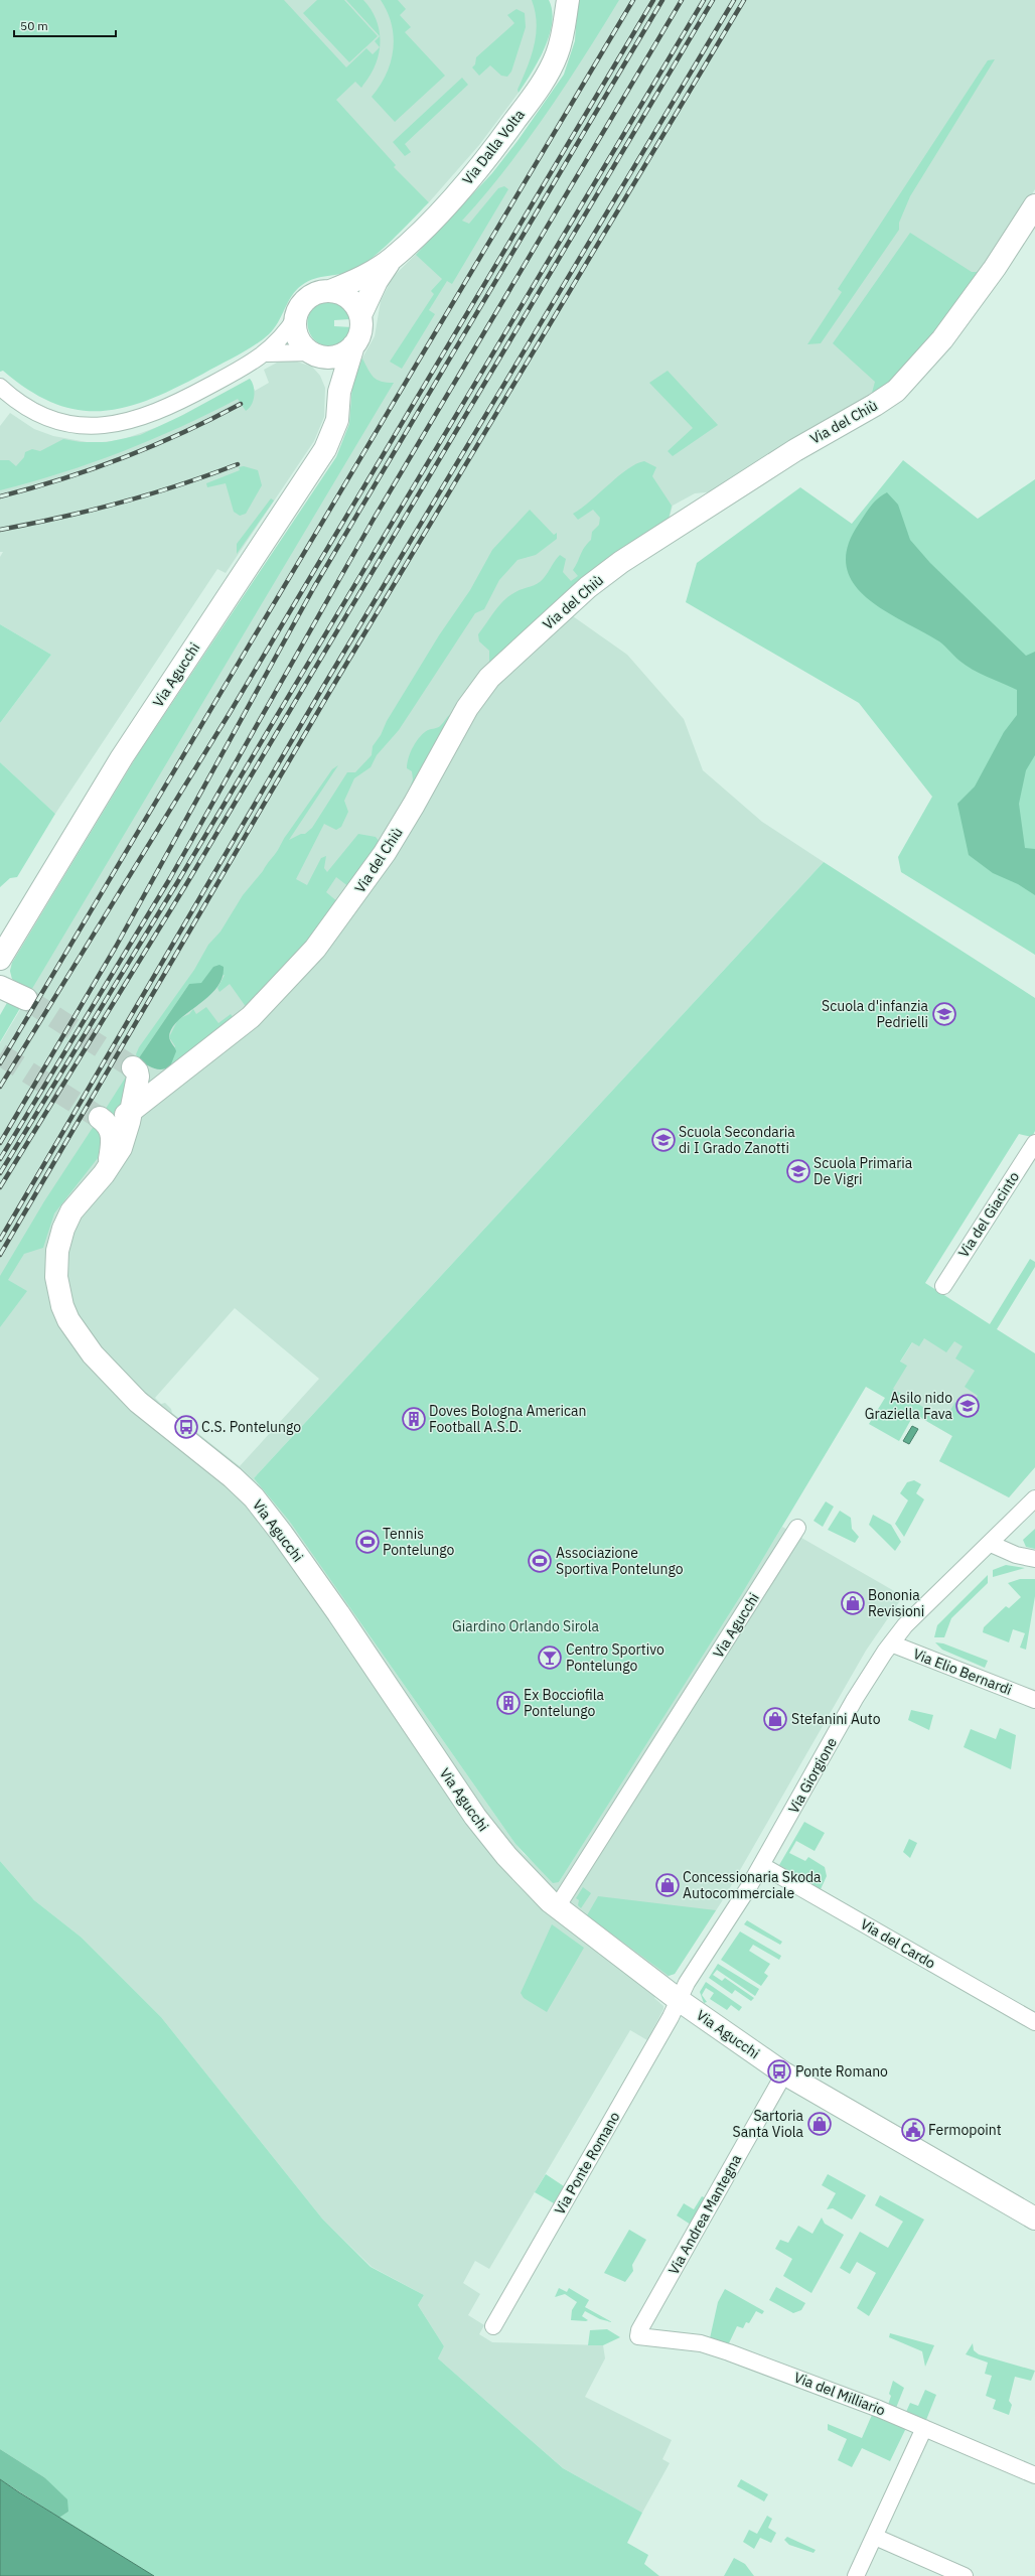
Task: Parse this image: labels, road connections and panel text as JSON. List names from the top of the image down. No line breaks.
{"streets":{"street":["Via Dalla Volta","Via del Chiù","Via Agucchi","Via del Giacinto","Via Elio Bernardi","Via Giorgione","Via del Cardo","Via Ponte Romano","Via Andrea Mantegna","Via del Milliario"]},"crossings":[["Via Dalla Volta","Via Agucchi"],["Via del Chiù","Via Agucchi"],["Via Agucchi","Via Giorgione"],["Via Agucchi","Via Ponte Romano"],["Via Agucchi","Via Andrea Mantegna"],["Via Elio Bernardi","Via Giorgione"],["Via Giorgione","Via del Cardo"],["Via Giorgione","Via Ponte Romano"],["Via Andrea Mantegna","Via del Milliario"]],"parks":["Giardino Orlando Sirola"],"places":{"school or university":["Scuola d'infanzia Pedrielli","Scuola Secondaria di I Grado Zanotti","Scuola Primaria De Vigri","Asilo nido Graziella Fava"],"building":["Doves Bologna American Football A.S.D.","Ex Bocciofila Pontelungo"],"bus stop":["C.S. Pontelungo","Ponte Romano"],"sports":["Tennis Pontelungo","Associazione Sportiva Pontelungo"],"shop":["Bononia Revisioni","Stefanini Auto","Concessionaria Skoda Autocommerciale","Sartoria Santa Viola"],"bar":["Centro Sportivo Pontelungo"],"public building":["Fermopoint"]},"scale_bar":"50 m"}
